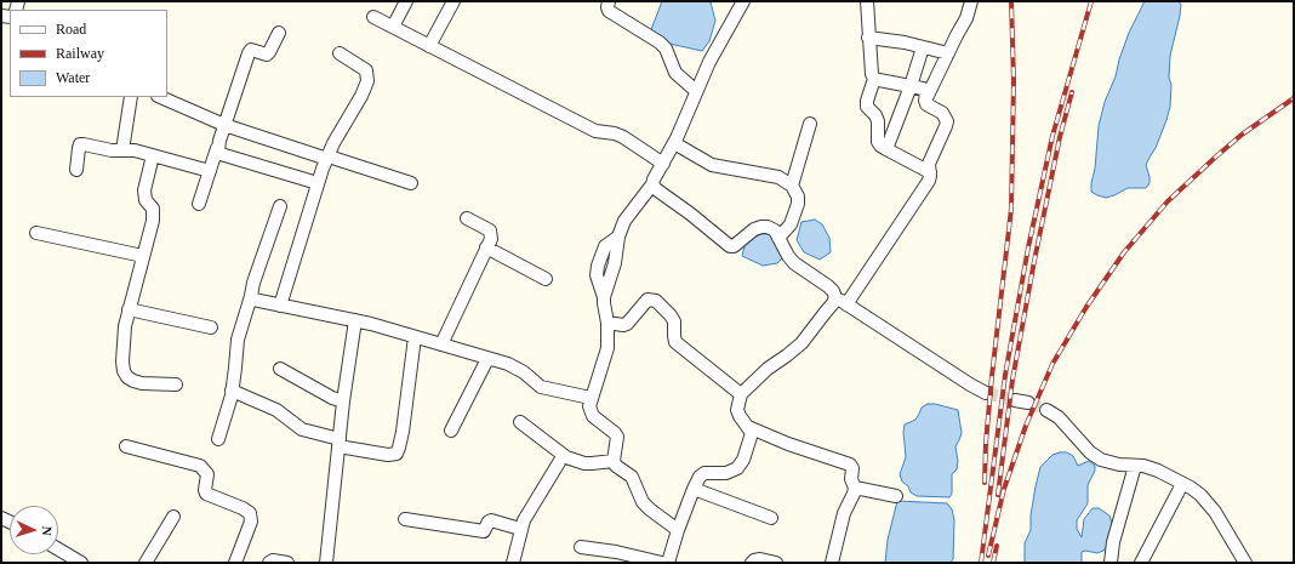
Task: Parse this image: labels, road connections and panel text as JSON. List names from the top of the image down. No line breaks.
{"legend":["Road","Railway","Water"],"north":"right"}
